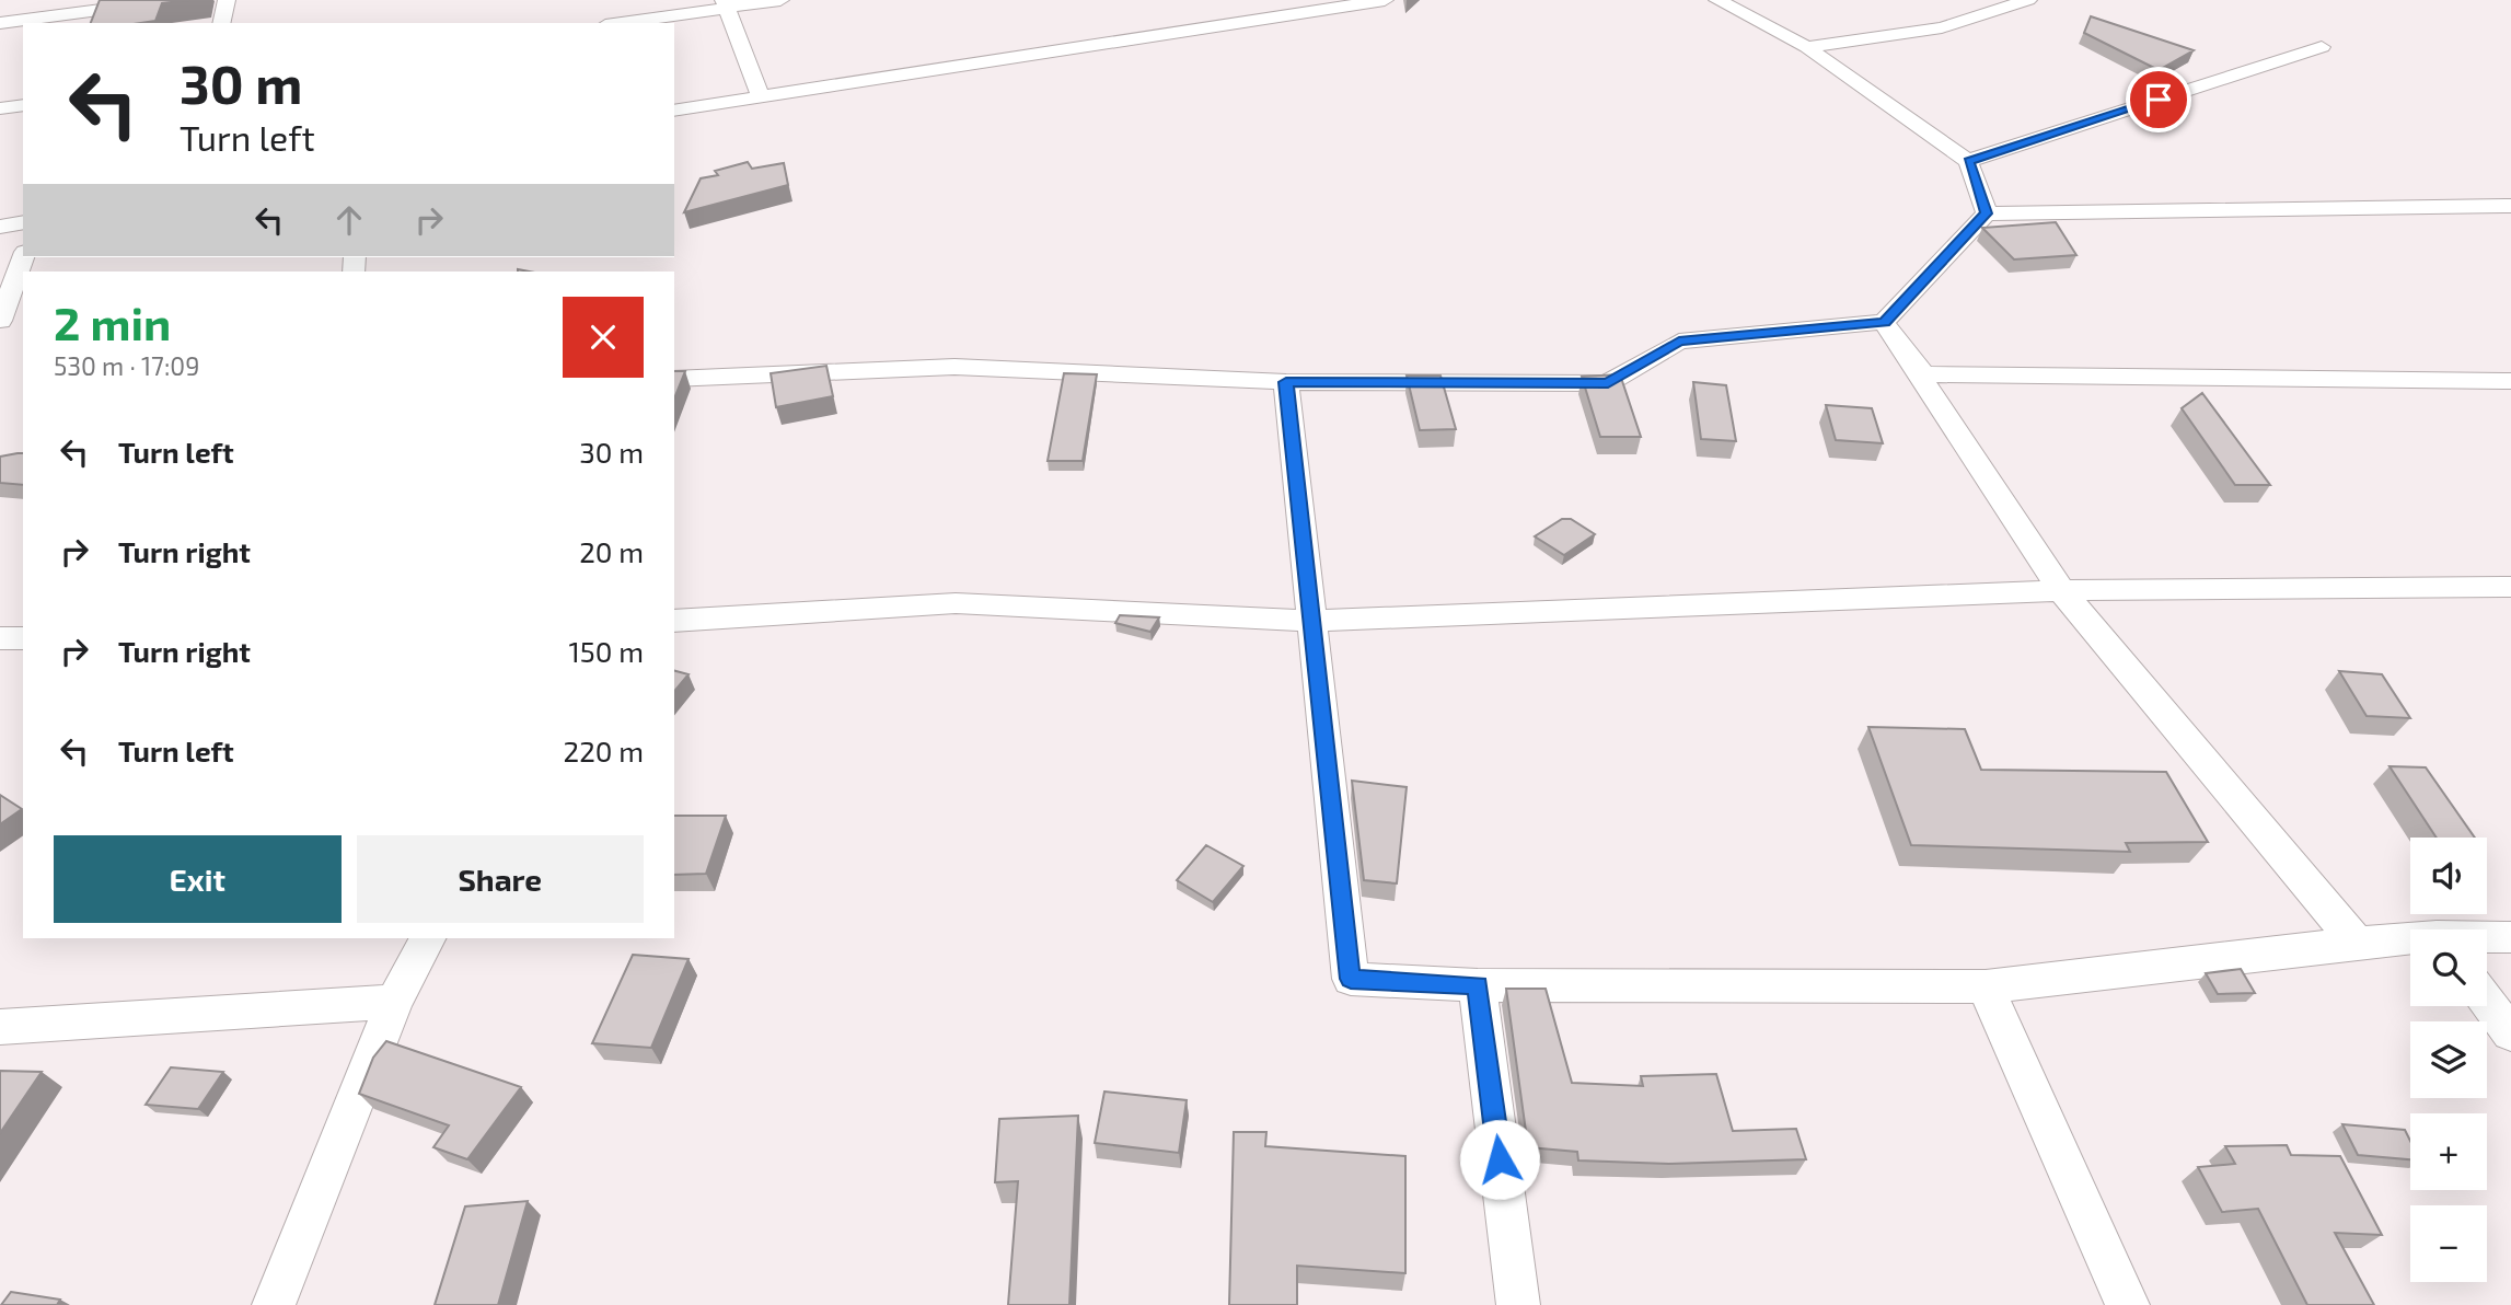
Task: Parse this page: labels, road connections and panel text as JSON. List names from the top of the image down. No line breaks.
{"page":{"turn":["30 m","Turn left"],"heading":["2 min","530 m · 17:09"],"list":[{"name":"Turn left","value":"30 m"},{"name":"Turn right","value":"20 m"},{"name":"Turn right","value":"150 m"},{"name":"Turn left","value":"220 m"}],"buttons":["Exit","Share"],"map_buttons":["+","−"]}}
